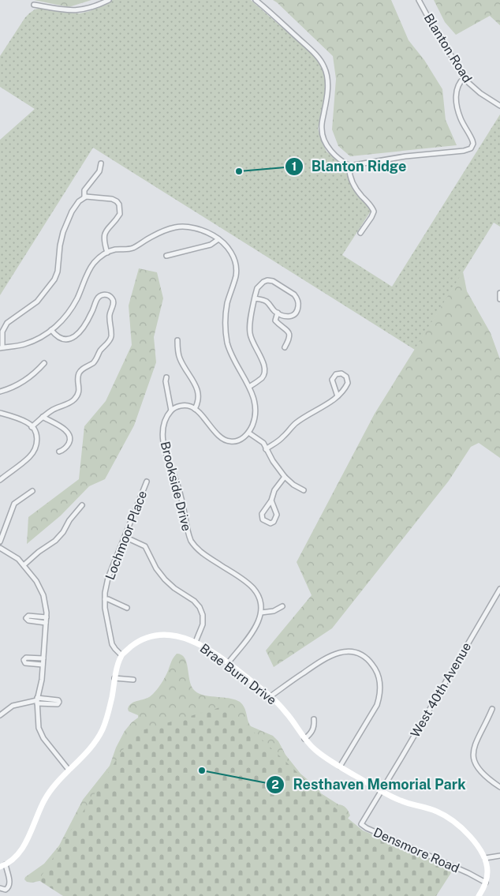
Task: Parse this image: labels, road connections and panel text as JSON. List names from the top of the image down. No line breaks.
{"streets":{"street":["Blanton Road","Brookside Drive","Lochmoor Place","Brae Burn Drive","West 40th Avenue","Densmore Road"]},"crossings":[["Lochmoor Place","Brae Burn Drive"],["Brae Burn Drive","West 40th Avenue"],["Brae Burn Drive","Densmore Road"],["West 40th Avenue","Densmore Road"]],"places":["Blanton Ridge","Resthaven Memorial Park"]}
